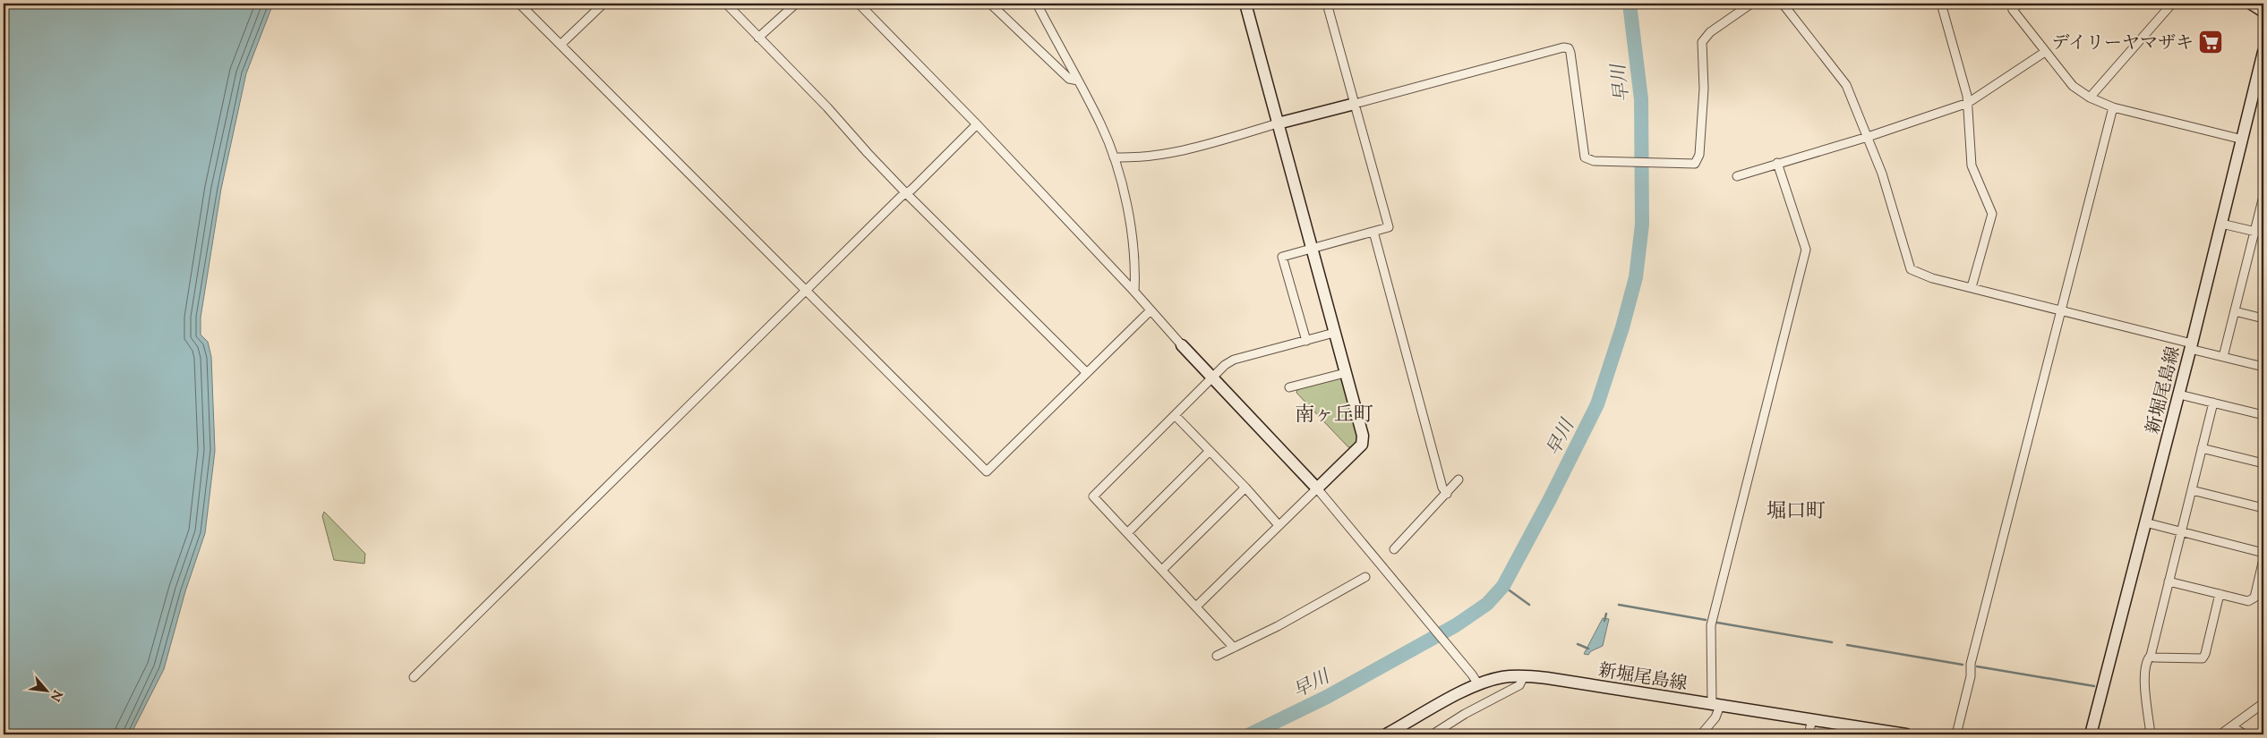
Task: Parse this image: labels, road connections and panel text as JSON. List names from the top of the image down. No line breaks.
{"streets":{"main road":["新堀尾島線"]},"districts":["南ヶ丘町","堀口町"],"water":["早川"],"places":{"supermarket":["デイリーヤマザキ"]},"north":"bottom right"}
